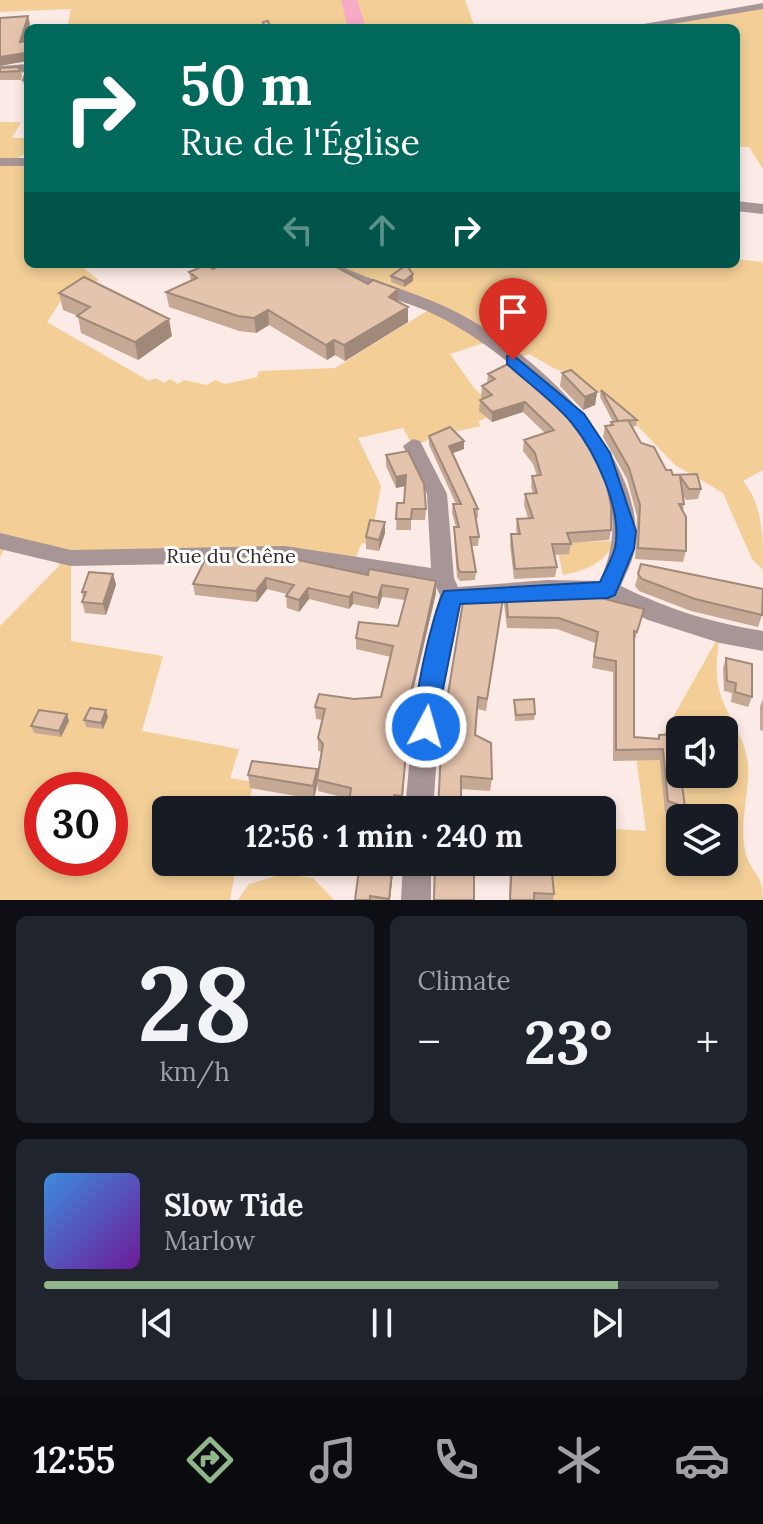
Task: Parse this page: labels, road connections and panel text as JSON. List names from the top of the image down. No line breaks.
{"streets":{"street":["Rue du Chêne"]},"page":{"turn":["50 m","Rue de l'Église"],"limit":"30","trip":"12:56 · 1 min · 240 m","tile":[["28","km/h"],"Climate"],"heat":["−","23°","+"],"song":["Slow Tide","Marlow"],"tabs":"12:55"}}
